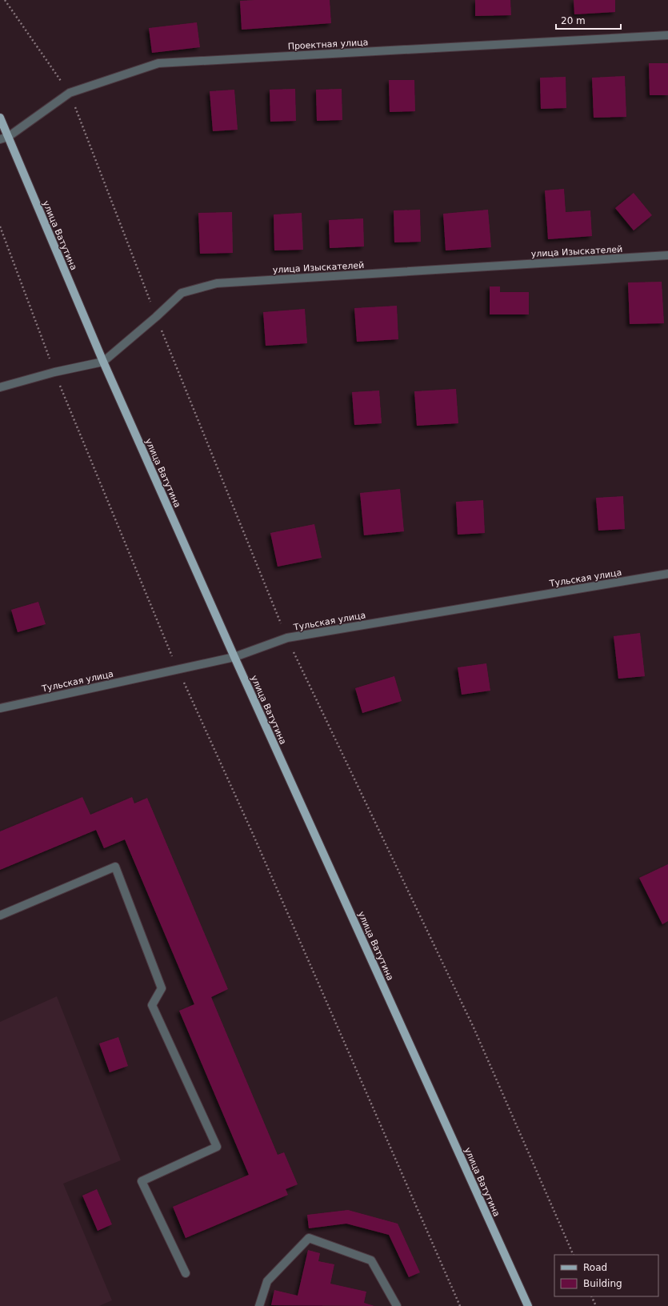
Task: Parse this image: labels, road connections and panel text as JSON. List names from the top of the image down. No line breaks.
{"streets":{"main road":["улица Ватутина"],"street":["Проектная улица","улица Изыскателей","Тульская улица"]},"crossings":[["Проектная улица","улица Ватутина"],["улица Ватутина","улица Изыскателей"],["улица Ватутина","Тульская улица"]],"legend":["Road","Building"],"scale_bar":"20 m"}
